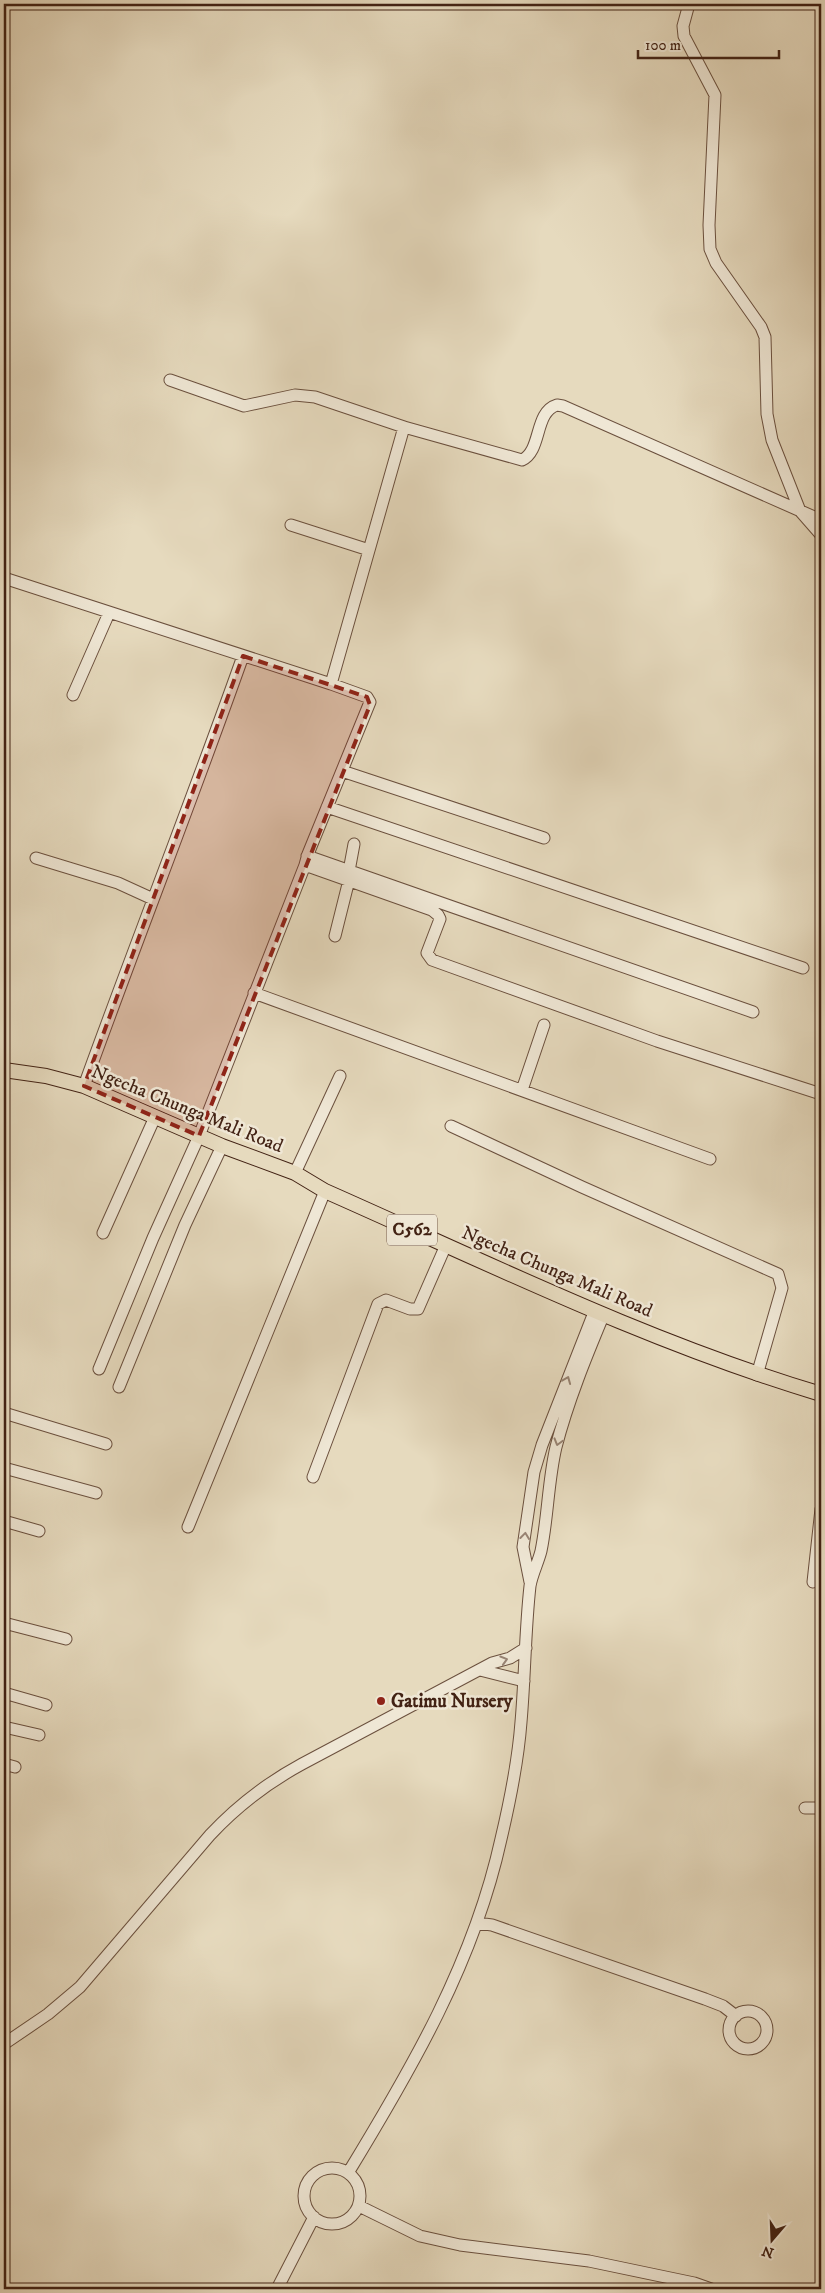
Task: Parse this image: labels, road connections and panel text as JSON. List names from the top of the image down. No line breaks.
{"streets":{"main road":["Ngecha Chunga Mali Road","C562"]},"places":["Gatimu Nursery"],"scale_bar":"100 m","north":"bottom"}
